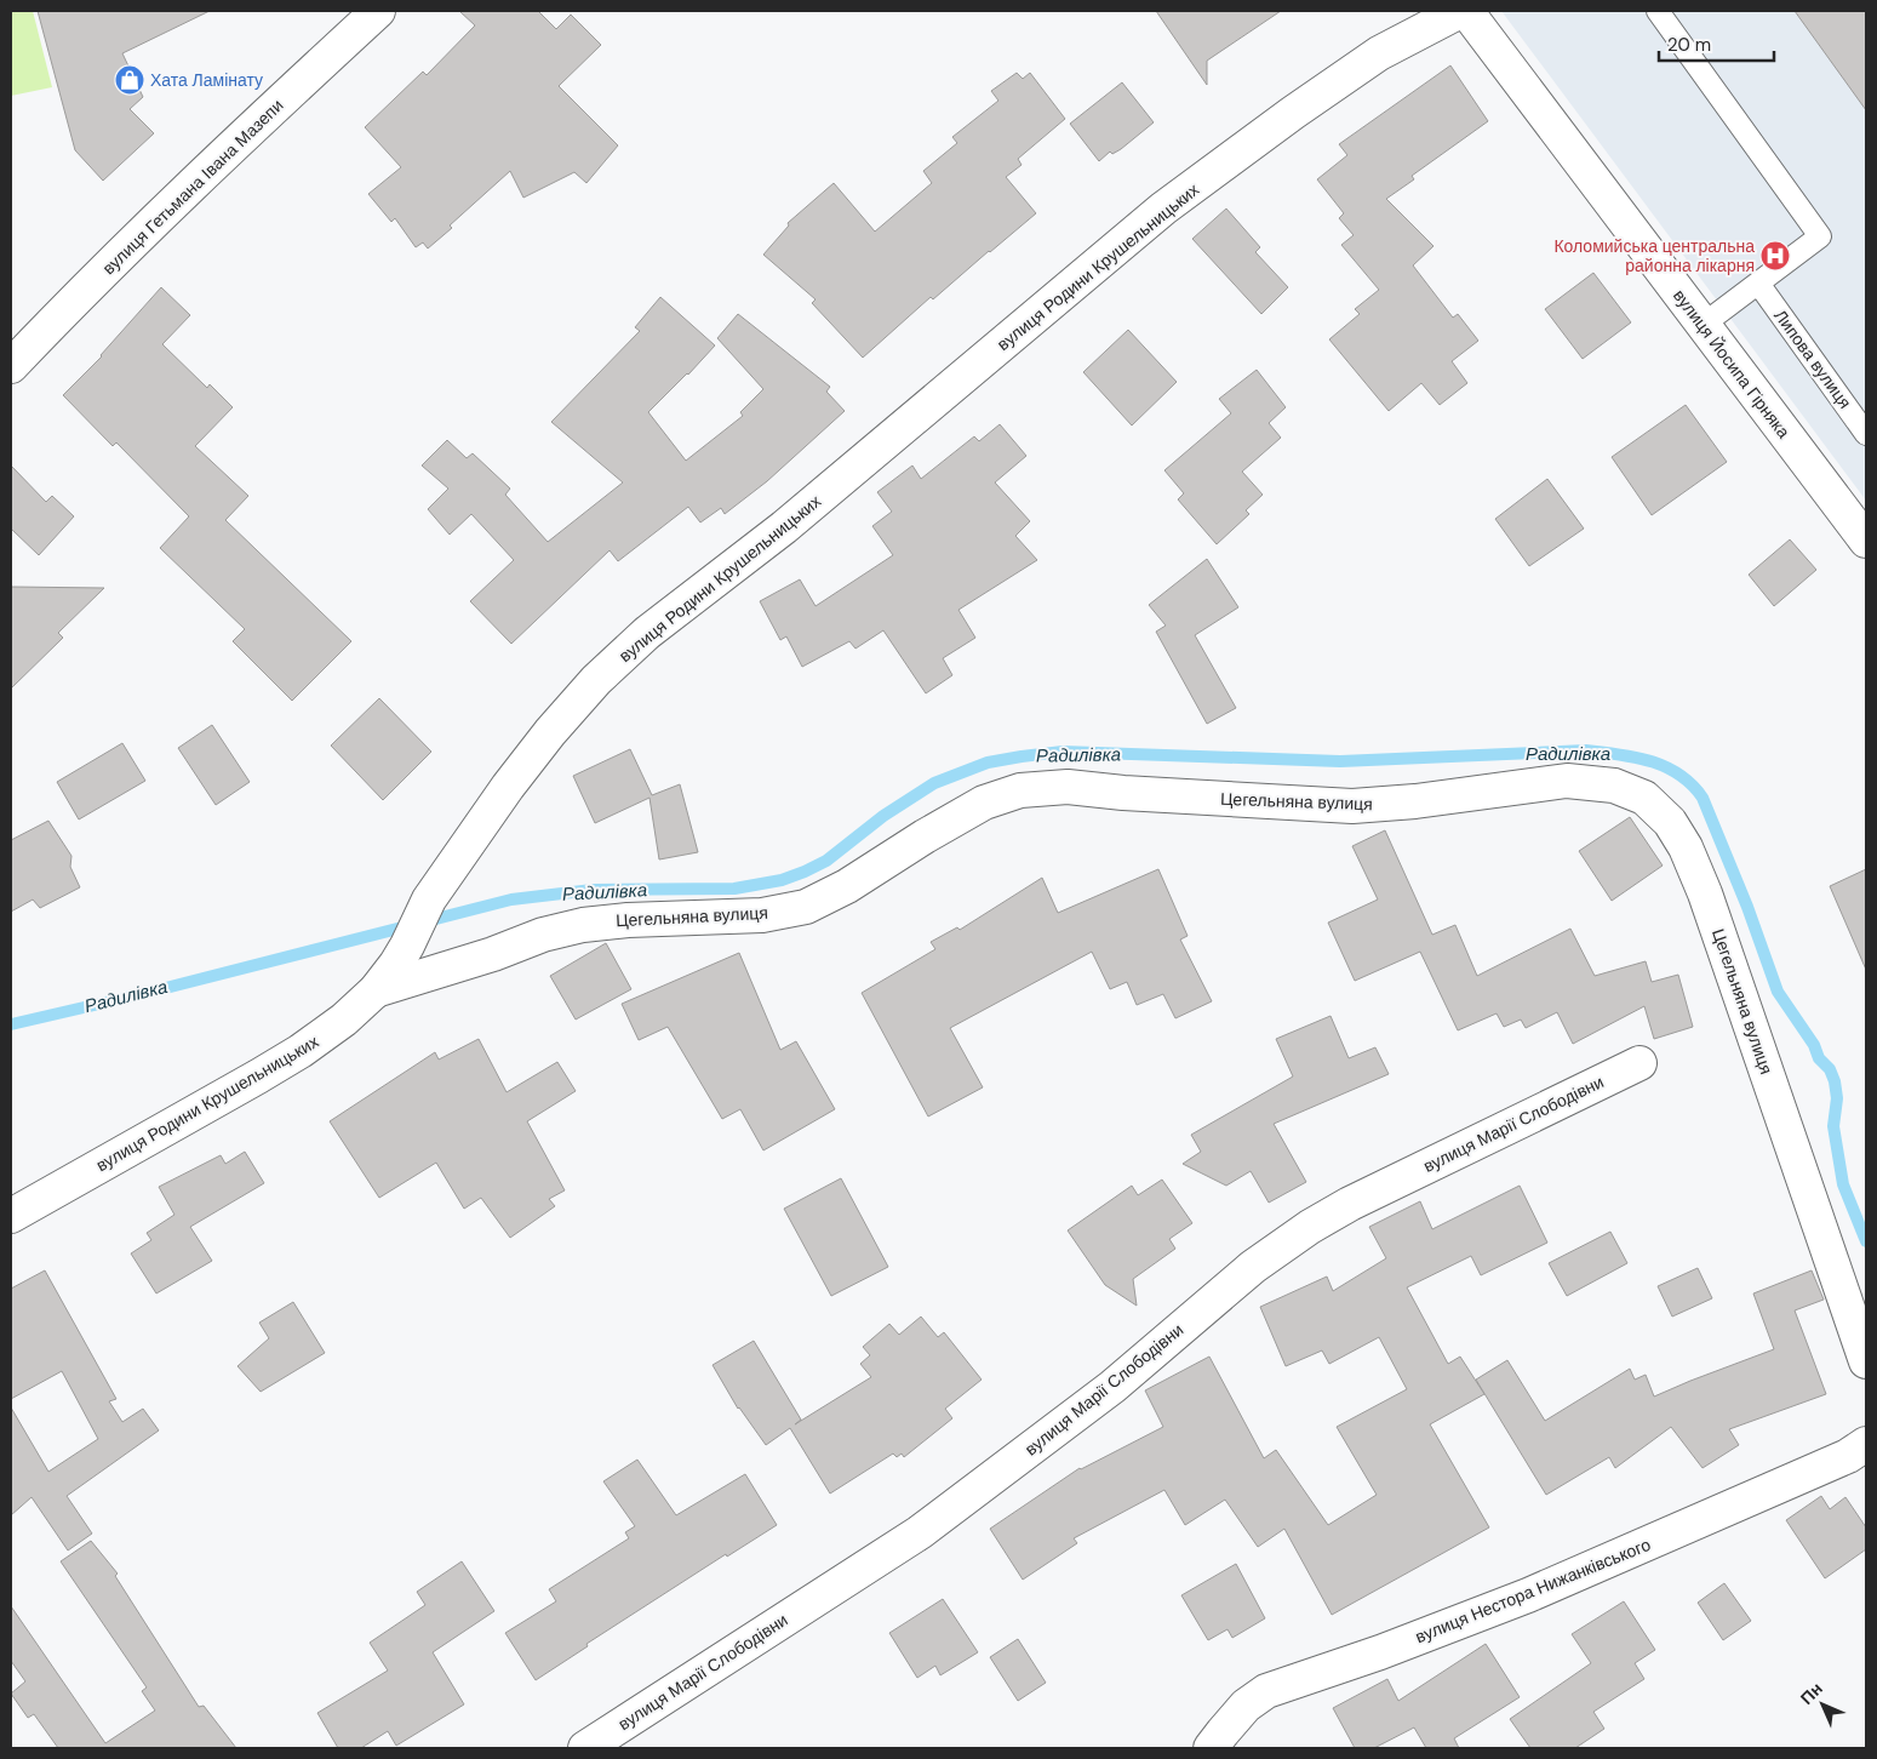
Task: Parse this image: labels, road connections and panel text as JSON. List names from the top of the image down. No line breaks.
{"streets":{"street":["вулиця Гетьмана Івана Мазепи","вулиця Родини Крушельницьких","вулиця Йосипа Гірняка","Цегельняна вулиця","вулиця Марії Слободівни","вулиця Нестора Нижанківського"],"lane":["Липова вулиця"]},"crossings":[["вулиця Родини Крушельницьких","вулиця Йосипа Гірняка"],["вулиця Родини Крушельницьких","Цегельняна вулиця"]],"water":["Радилівка"],"places":{"shop":["Хата Ламінату"],"hospital":["Коломийська центральна районна лікарня"]},"scale_bar":"20 m","north":"top left"}
